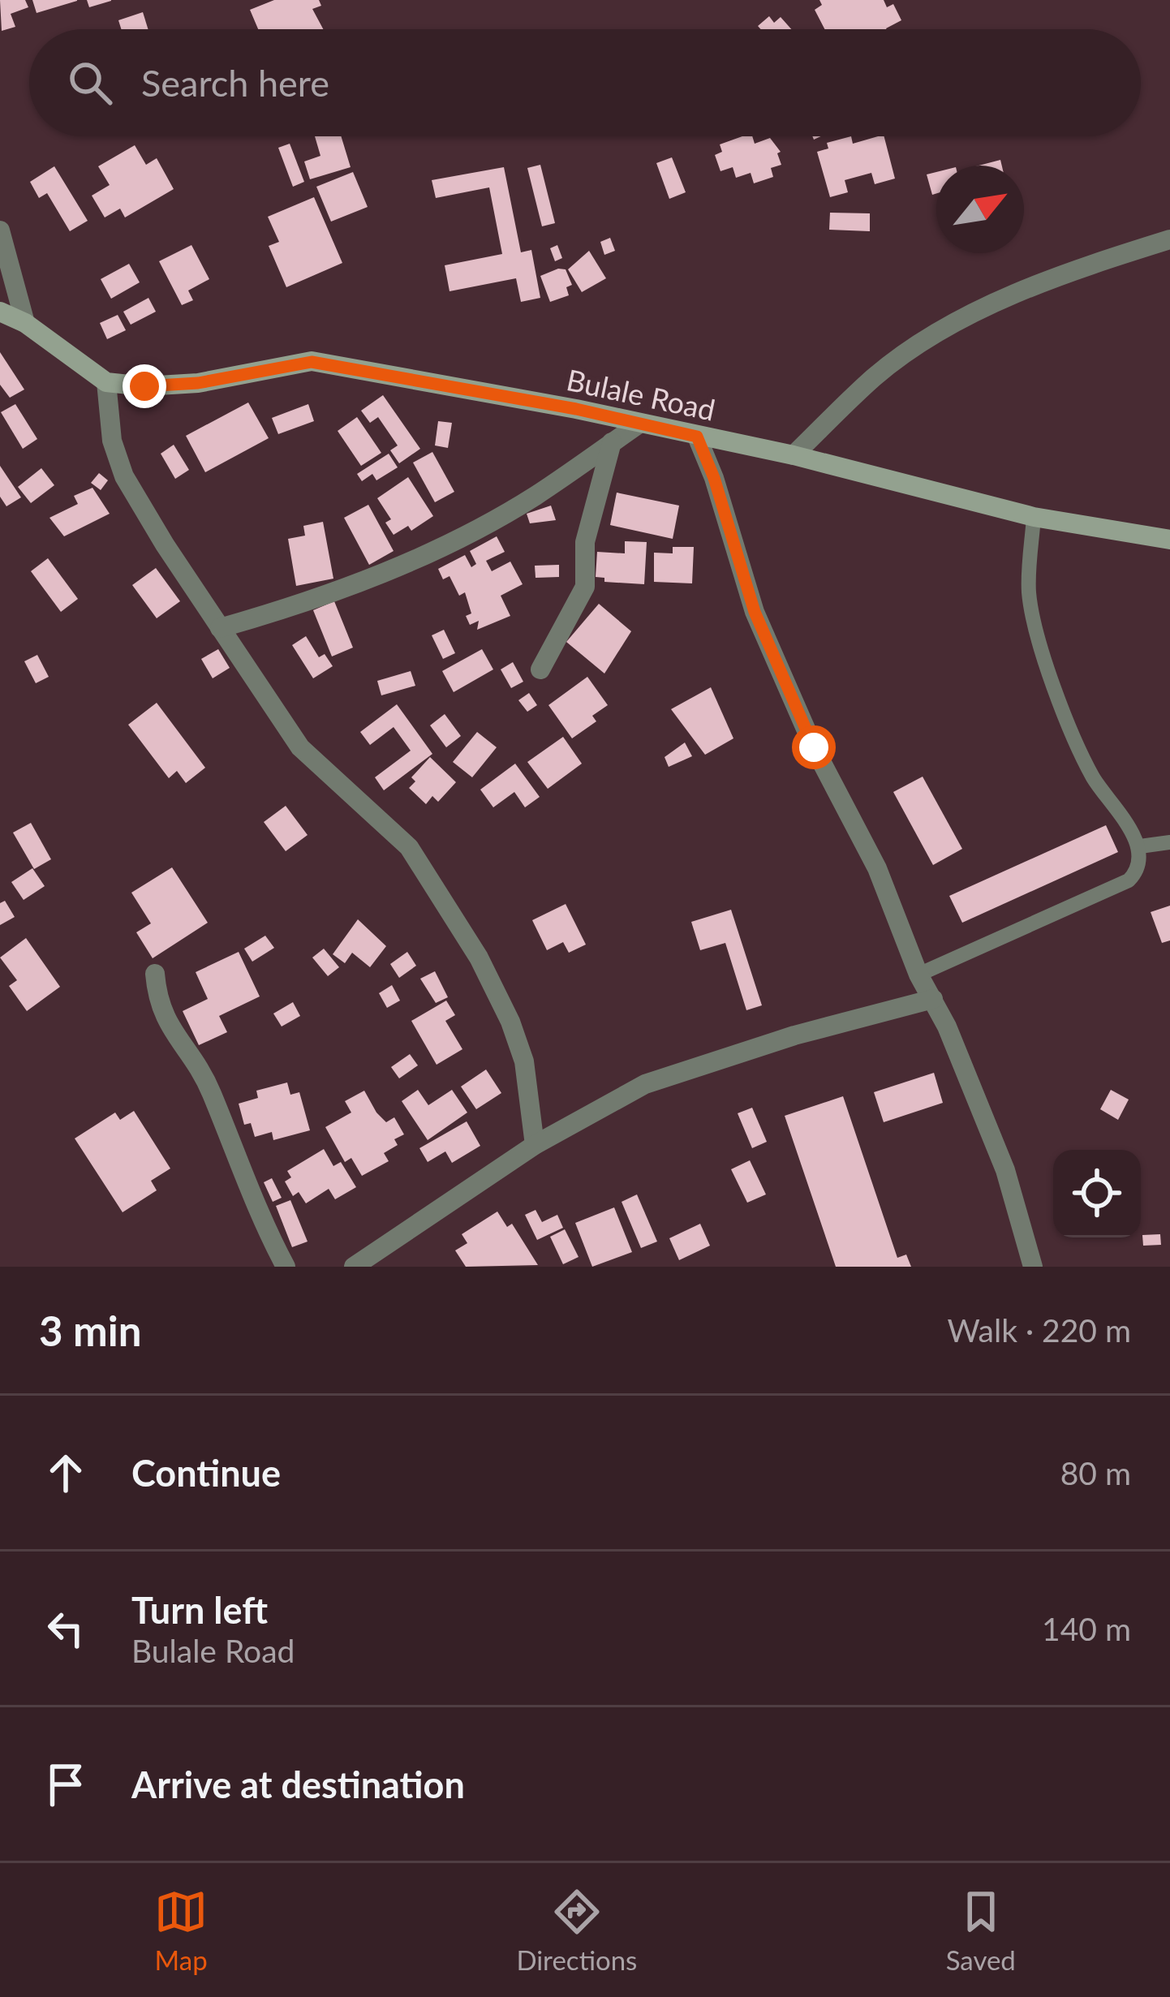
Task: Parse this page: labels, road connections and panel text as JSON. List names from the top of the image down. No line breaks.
{"streets":{"street":["Bulale Road"]},"north":"top right","page":{"search":"Search here","heading":["3 min","Walk · 220 m"],"list":[["Continue","80 m"],["Turn left","Bulale Road","140 m"],"Arrive at destination"],"nav":["Map","Directions","Saved"]}}
